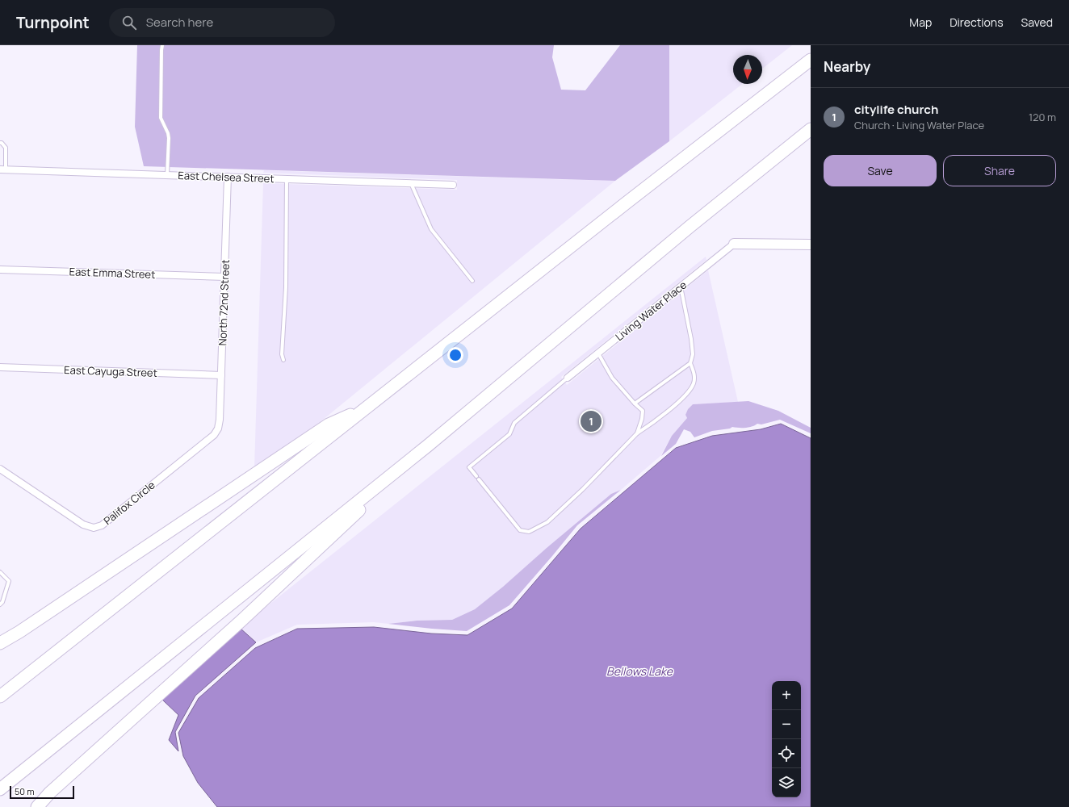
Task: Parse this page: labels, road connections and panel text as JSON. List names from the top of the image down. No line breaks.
{"streets":{"street":["East Chelsea Street","East Emma Street","North 72nd Street","Living Water Place","East Cayuga Street","Palifox Circle"]},"crossings":[["East Chelsea Street","North 72nd Street"],["East Emma Street","North 72nd Street"],["North 72nd Street","East Cayuga Street"],["North 72nd Street","Palifox Circle"]],"water":["Bellows Lake"],"scale_bar":"50 m","north":"bottom","page":{"header":"Turnpoint","search":"Search here","nav":["Map","Directions","Saved"],"heading":"Nearby","list":[{"mark":"1","name":"citylife church","note":"Church · Living Water Place","value":"120 m"}],"buttons":["Save","Share"],"pins":"1","map_buttons":["+","−"],"scale":"50 m"}}
